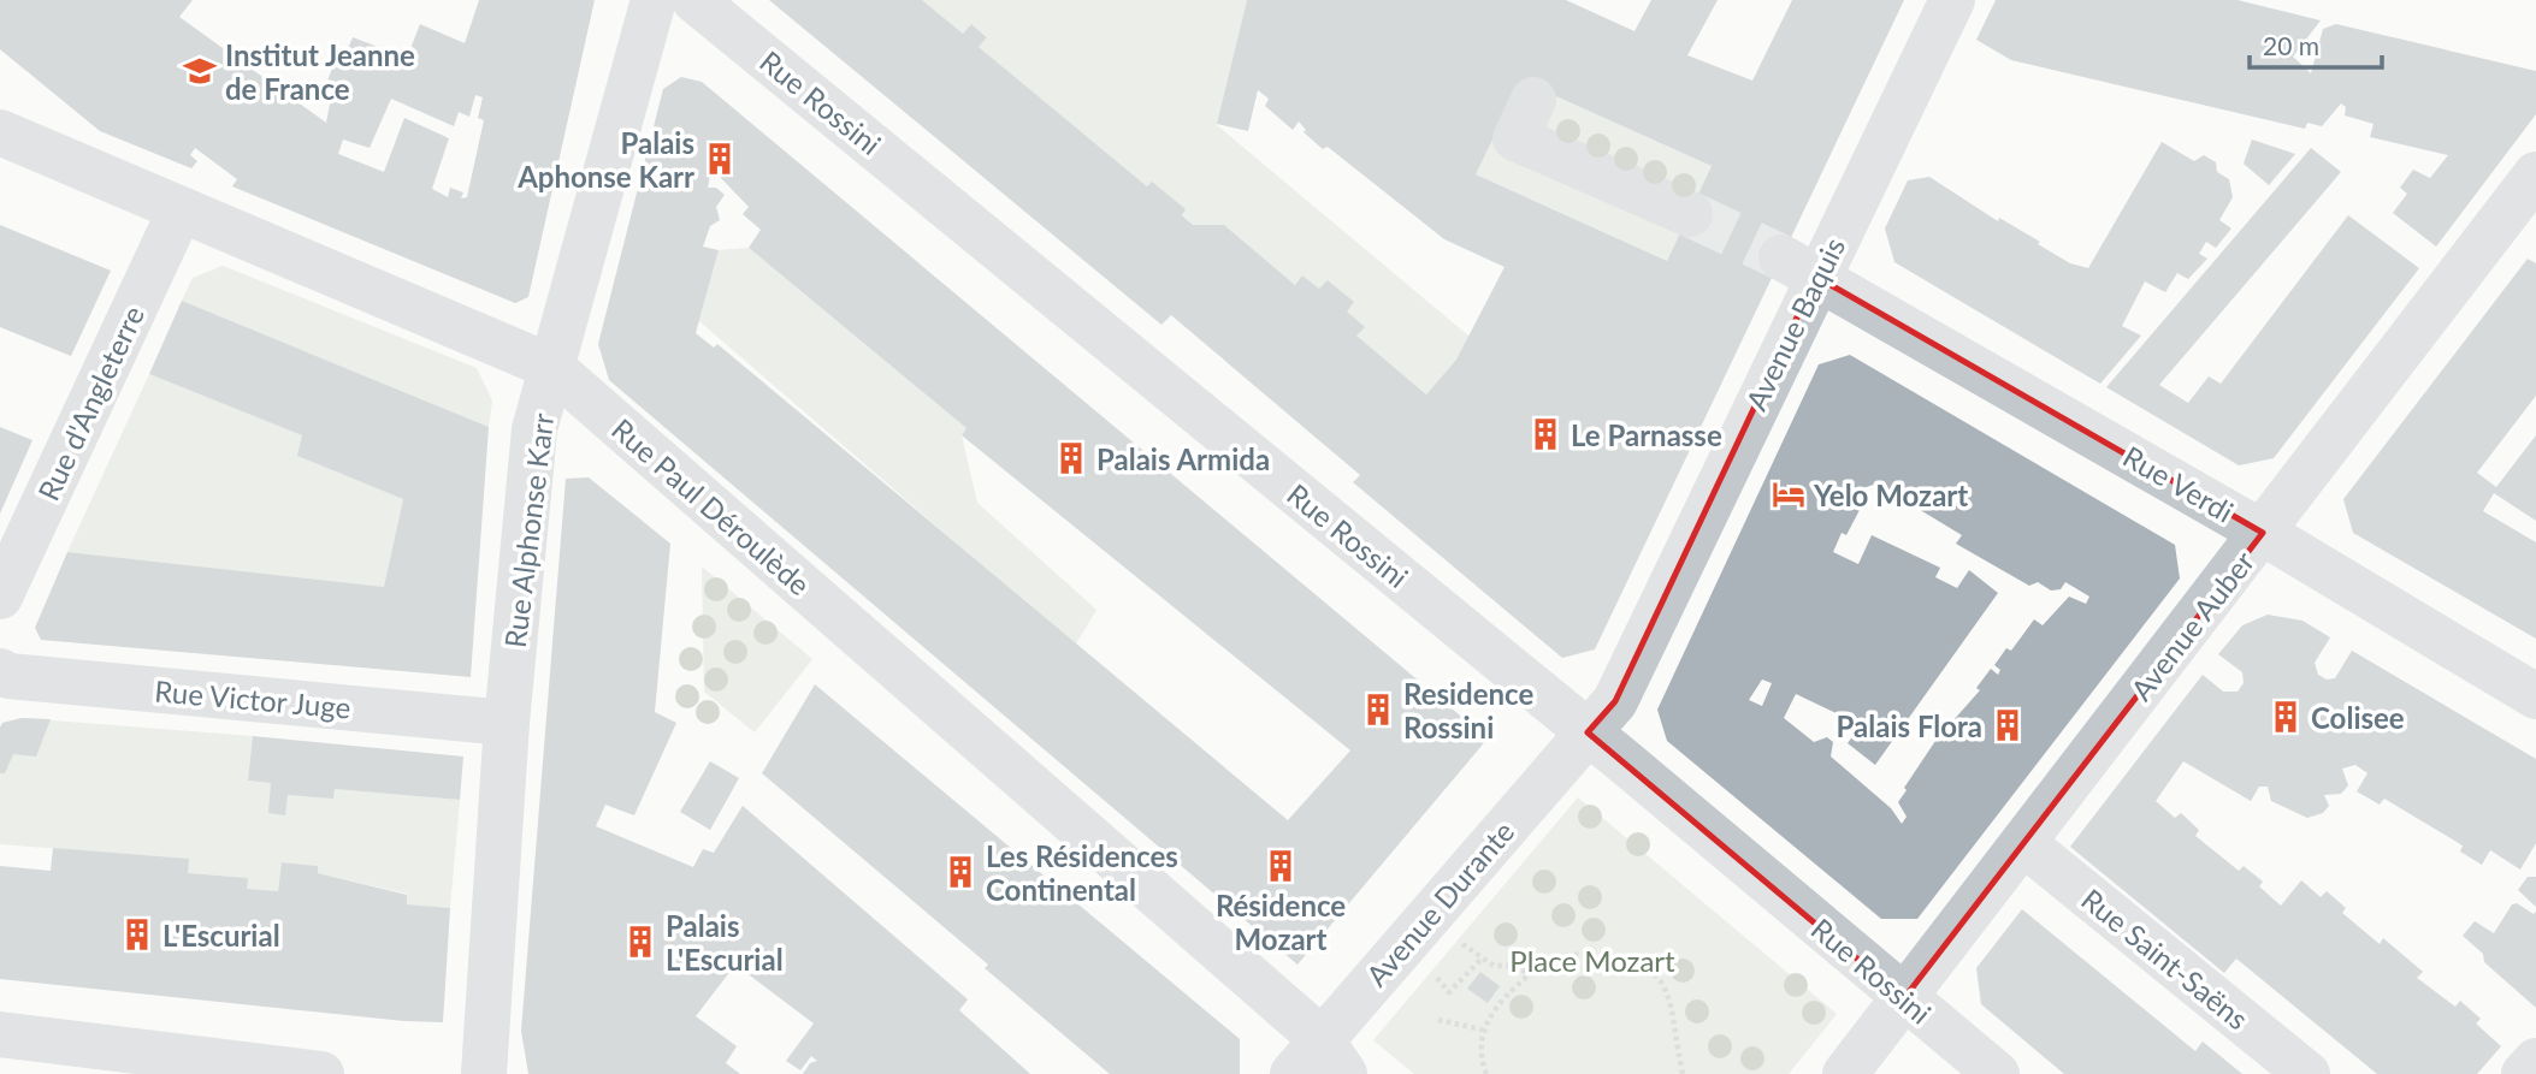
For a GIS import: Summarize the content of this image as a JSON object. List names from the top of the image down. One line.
{"streets":{"street":["Rue Rossini","Avenue Baquis","Rue d'Angleterre","Rue Verdi","Rue Paul Déroulède","Rue Alphonse Karr","Avenue Auber","Rue Victor Juge","Avenue Durante","Rue Saint-Saëns"]},"crossings":[["Rue Rossini","Avenue Baquis"],["Rue Rossini","Avenue Auber"],["Rue Rossini","Avenue Durante"],["Avenue Baquis","Rue Verdi"],["Avenue Baquis","Avenue Durante"],["Rue d'Angleterre","Rue Paul Déroulède"],["Rue Verdi","Avenue Auber"],["Rue Paul Déroulède","Rue Alphonse Karr"],["Rue Paul Déroulède","Avenue Durante"],["Rue Alphonse Karr","Rue Victor Juge"],["Avenue Auber","Rue Saint-Saëns"]],"parks":["Place Mozart"],"places":{"school or university":["Institut Jeanne de France"],"building":["Palais Aphonse Karr","Le Parnasse","Palais Armida","Residence Rossini","Colisee","Palais Flora","Résidence Mozart","Les Résidences Continental","L'Escurial","Palais L'Escurial"],"hotel":["Yelo Mozart"]},"scale_bar":"20 m"}
